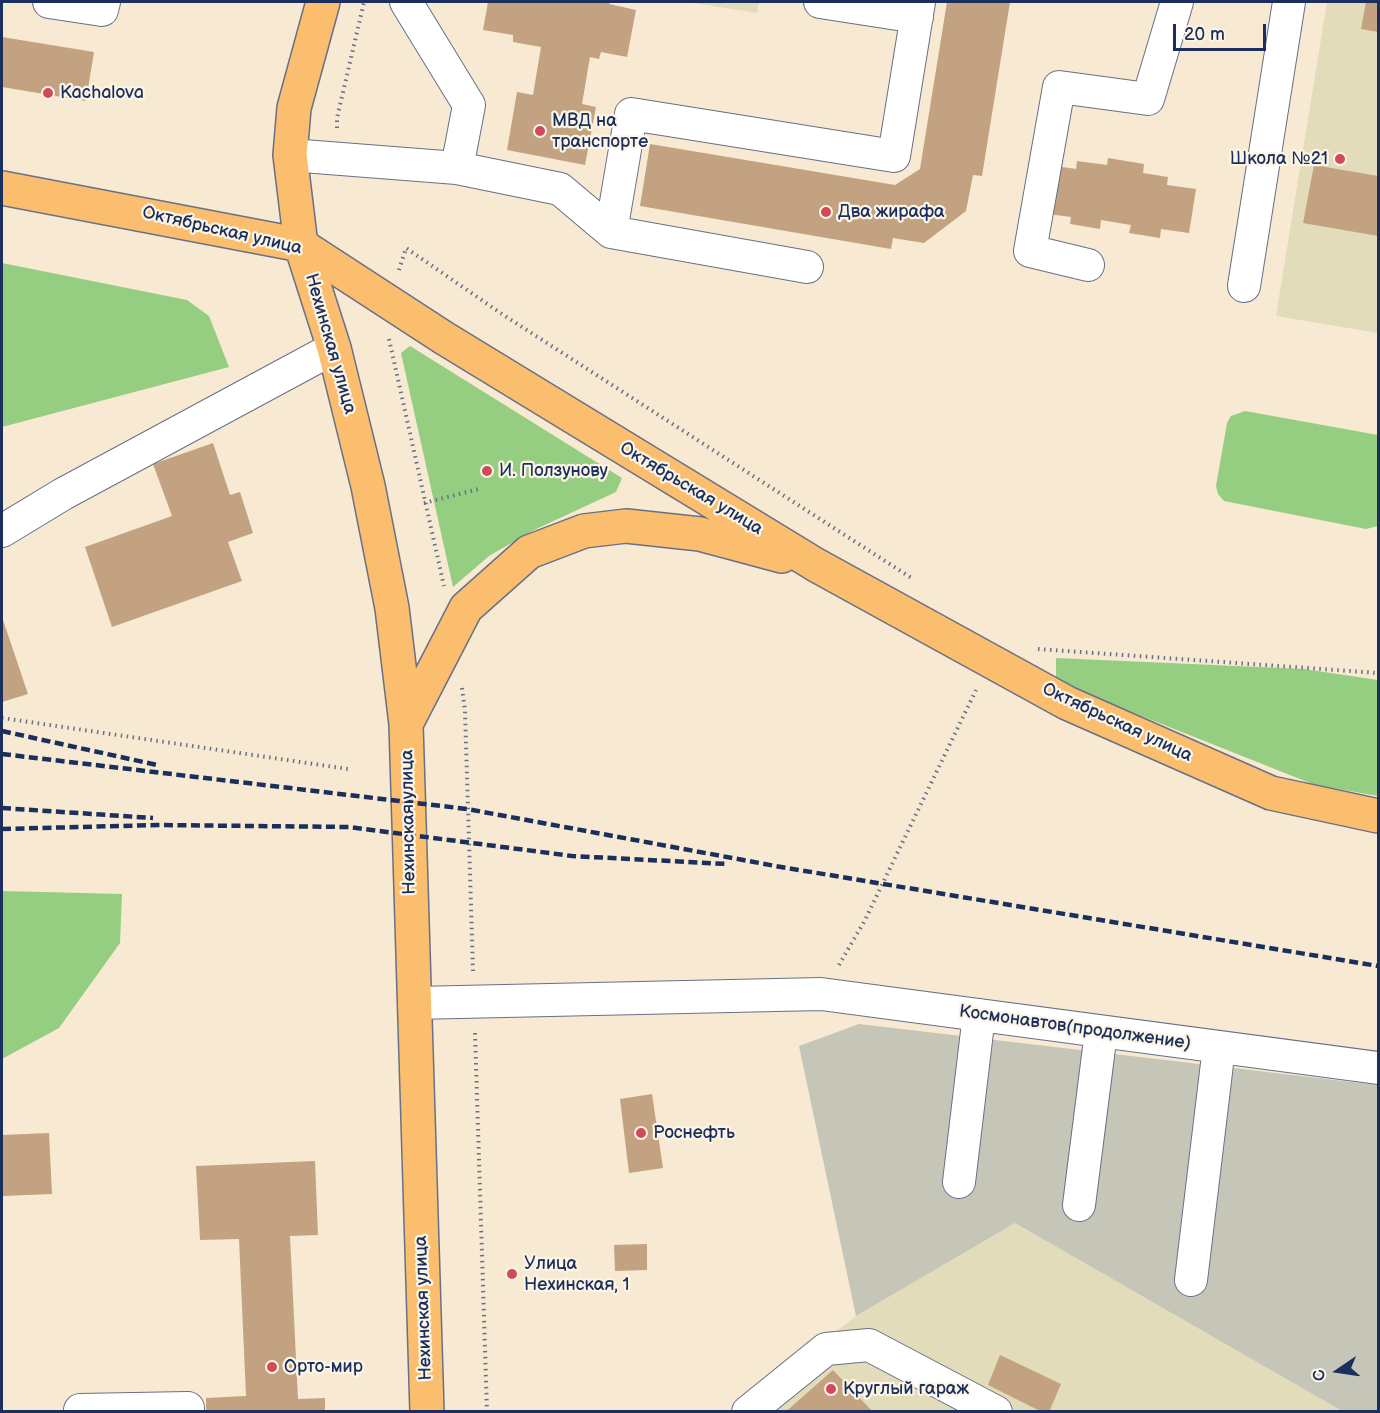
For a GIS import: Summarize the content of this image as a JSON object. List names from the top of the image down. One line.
{"streets":{"main road":["Октябрьская улица","Нехинская улица"],"lane":["Космонавтов(продолжение)"]},"crossings":[["Октябрьская улица","Нехинская улица"],["Нехинская улица","Космонавтов(продолжение)"]],"places":["Kachalova","МВД на транспорте","Школа №21","Два жирафа","И. Ползунову","Роснефть","Улица Нехинская, 1","Орто-мир","Круглый гараж"],"scale_bar":"20 m","north":"left"}
